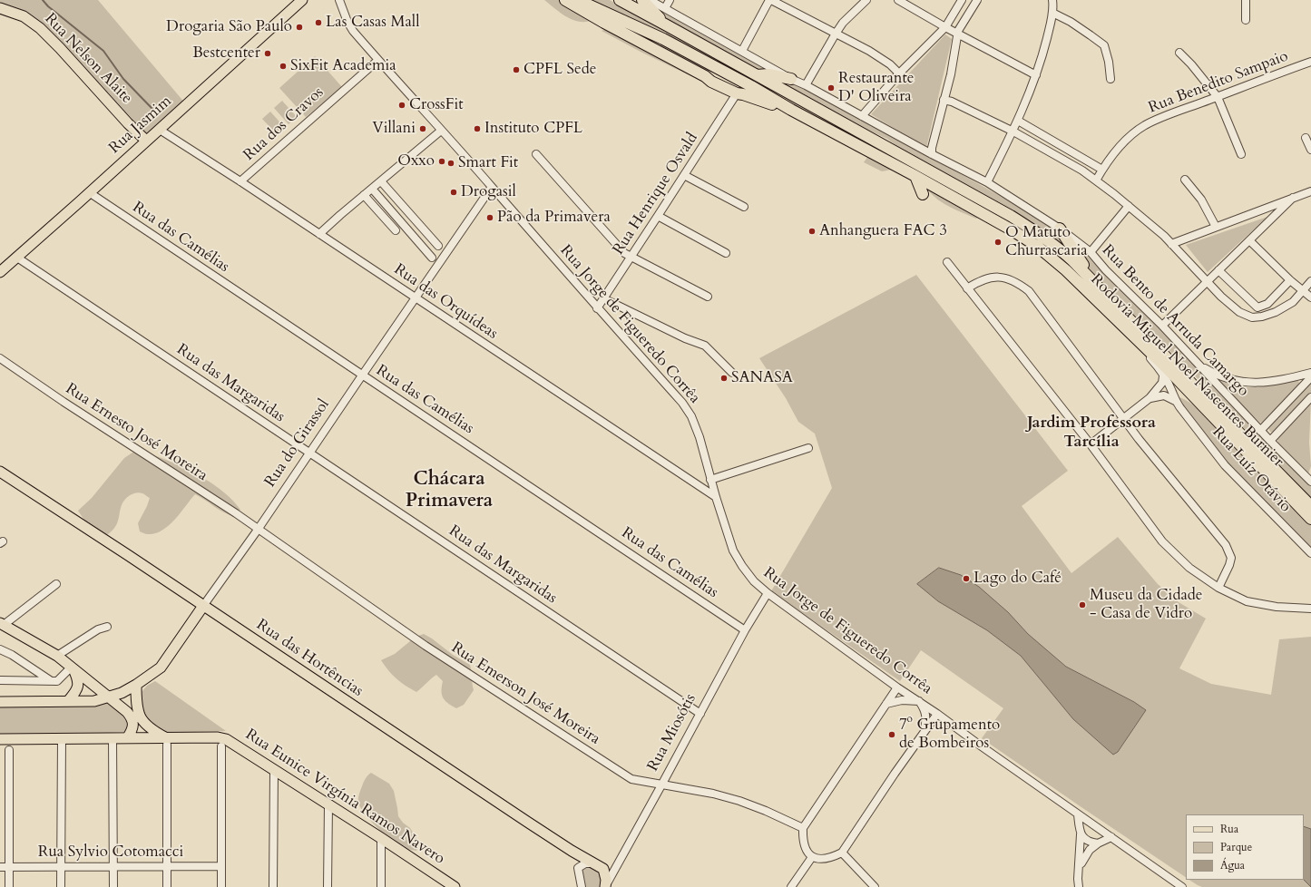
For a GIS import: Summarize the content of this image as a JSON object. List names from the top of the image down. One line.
{"streets":{"highway":["Rodovia Miguel Noel Nascentes Burnier"],"main road":["Rua Nelson Alaite","Rua Jasmim","Rua do Girassol","Rua das Hortências","Rua Eunice Virgínia Ramos Navero"],"street":["Rua Benedito Sampaio","Rua dos Cravos","Rua Henrique Osvald","Rua das Camélias","Rua das Orquídeas","Rua Bento de Arruda Camargo","Rua Jorge de Figueredo Corrêa","Rua das Margaridas","Rua Ernesto José Moreira","Rua Luíz Otávio","Rua Emerson José Moreira","Rua Miosótis","Rua Sylvio Cotomacci"]},"crossings":[["Rua Nelson Alaite","Rua Jasmim"],["Rua dos Cravos","Rua das Orquídeas"],["Rua dos Cravos","Rua Jorge de Figueredo Corrêa"],["Rua Jasmim","Rua das Camélias"],["Rua Jasmim","Rua das Orquídeas"],["Rua Jasmim","Rua das Margaridas"],["Rua Henrique Osvald","Rua Jorge de Figueredo Corrêa"],["Rua das Camélias","Rua do Girassol"],["Rua das Camélias","Rua Miosótis"],["Rua das Orquídeas","Rua Jorge de Figueredo Corrêa"],["Rua das Orquídeas","Rua do Girassol"],["Rua Jorge de Figueredo Corrêa","Rua do Girassol"],["Rua Jorge de Figueredo Corrêa","Rua Miosótis"],["Rodovia Miguel Noel Nascentes Burnier","Rua Luíz Otávio"],["Rua das Margaridas","Rua do Girassol"],["Rua das Margaridas","Rua Miosótis"],["Rua Ernesto José Moreira","Rua do Girassol"],["Rua Ernesto José Moreira","Rua Emerson José Moreira"],["Rua do Girassol","Rua das Hortências"],["Rua do Girassol","Rua Emerson José Moreira"],["Rua Emerson José Moreira","Rua Miosótis"]],"districts":["Jardim Professora Tarcília","Chácara Primavera"],"places":["Las Casas Mall","Drogaria São Paulo","Bestcenter","SixFit Academia","CPFL Sede","Restaurante D' Oliveira","CrossFit","Villani","Instituto CPFL","Oxxo","Smart Fit","Drogasil","Pão da Primavera","Anhanguera FAC 3","O Matuto Churrascaria","SANASA","Lago do Café","Museu da Cidade - Casa de Vidro","7º Grupamento de Bombeiros"],"legend":["Rua","Parque","Água"]}
